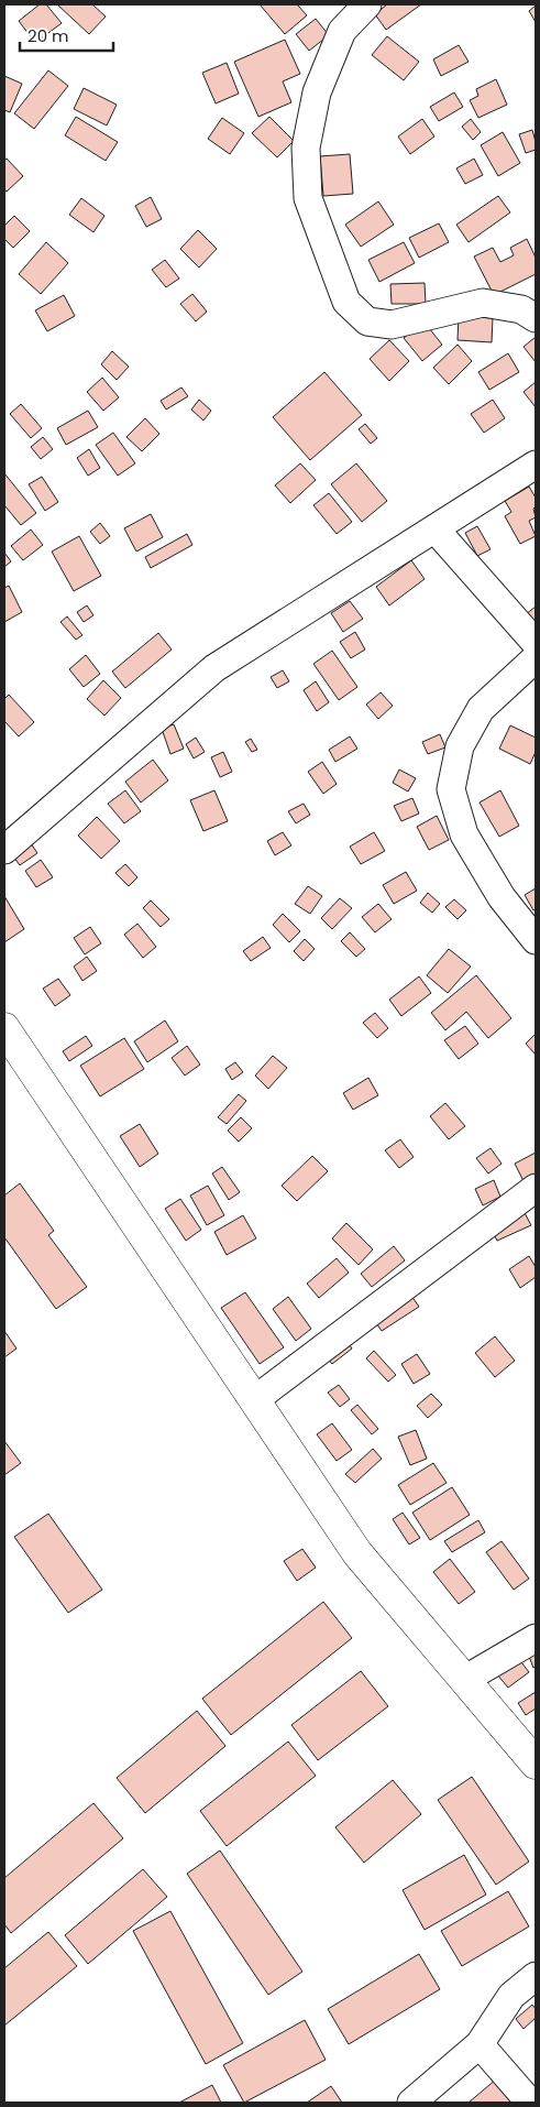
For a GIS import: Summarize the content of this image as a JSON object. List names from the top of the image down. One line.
{"scale_bar":"20 m"}
